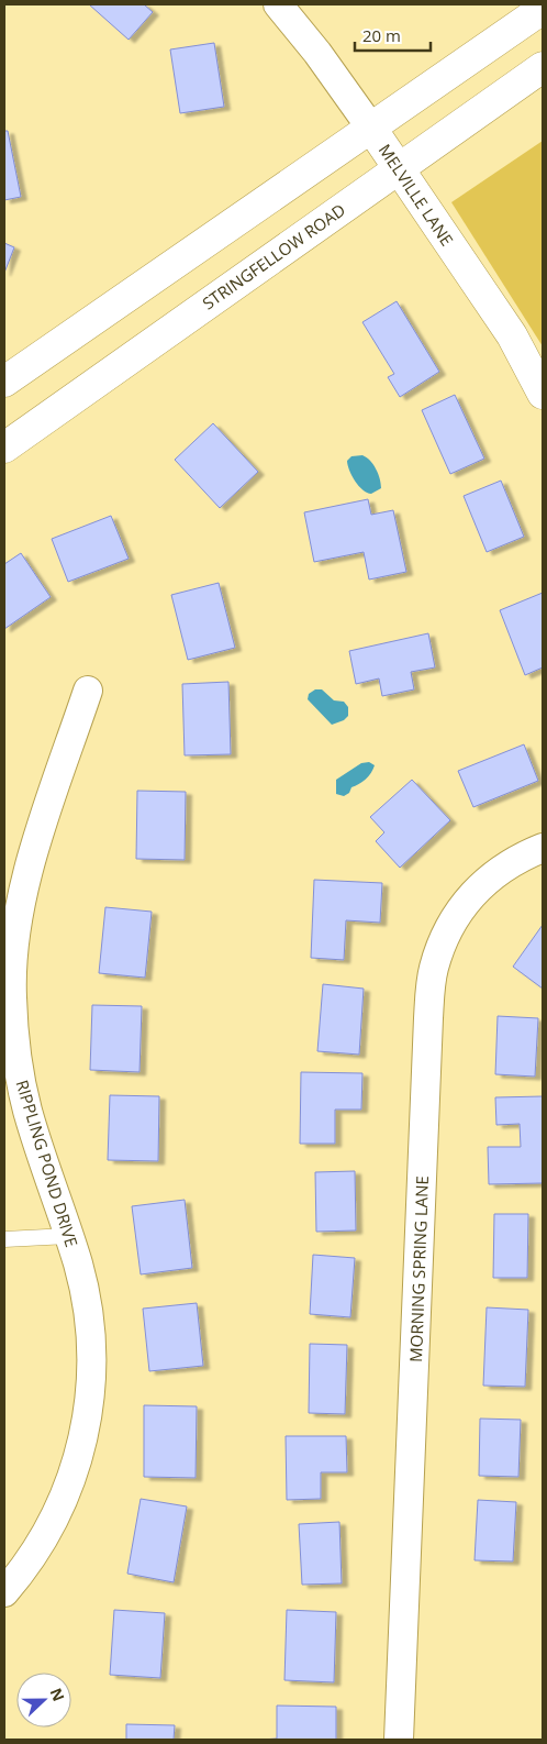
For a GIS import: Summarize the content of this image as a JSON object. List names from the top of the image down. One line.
{"streets":{"main road":["MELVILLE LANE","STRINGFELLOW ROAD"],"street":["RIPPLING POND DRIVE","MORNING SPRING LANE"]},"crossings":[["MELVILLE LANE","STRINGFELLOW ROAD"]],"scale_bar":"20 m","north":"right"}
